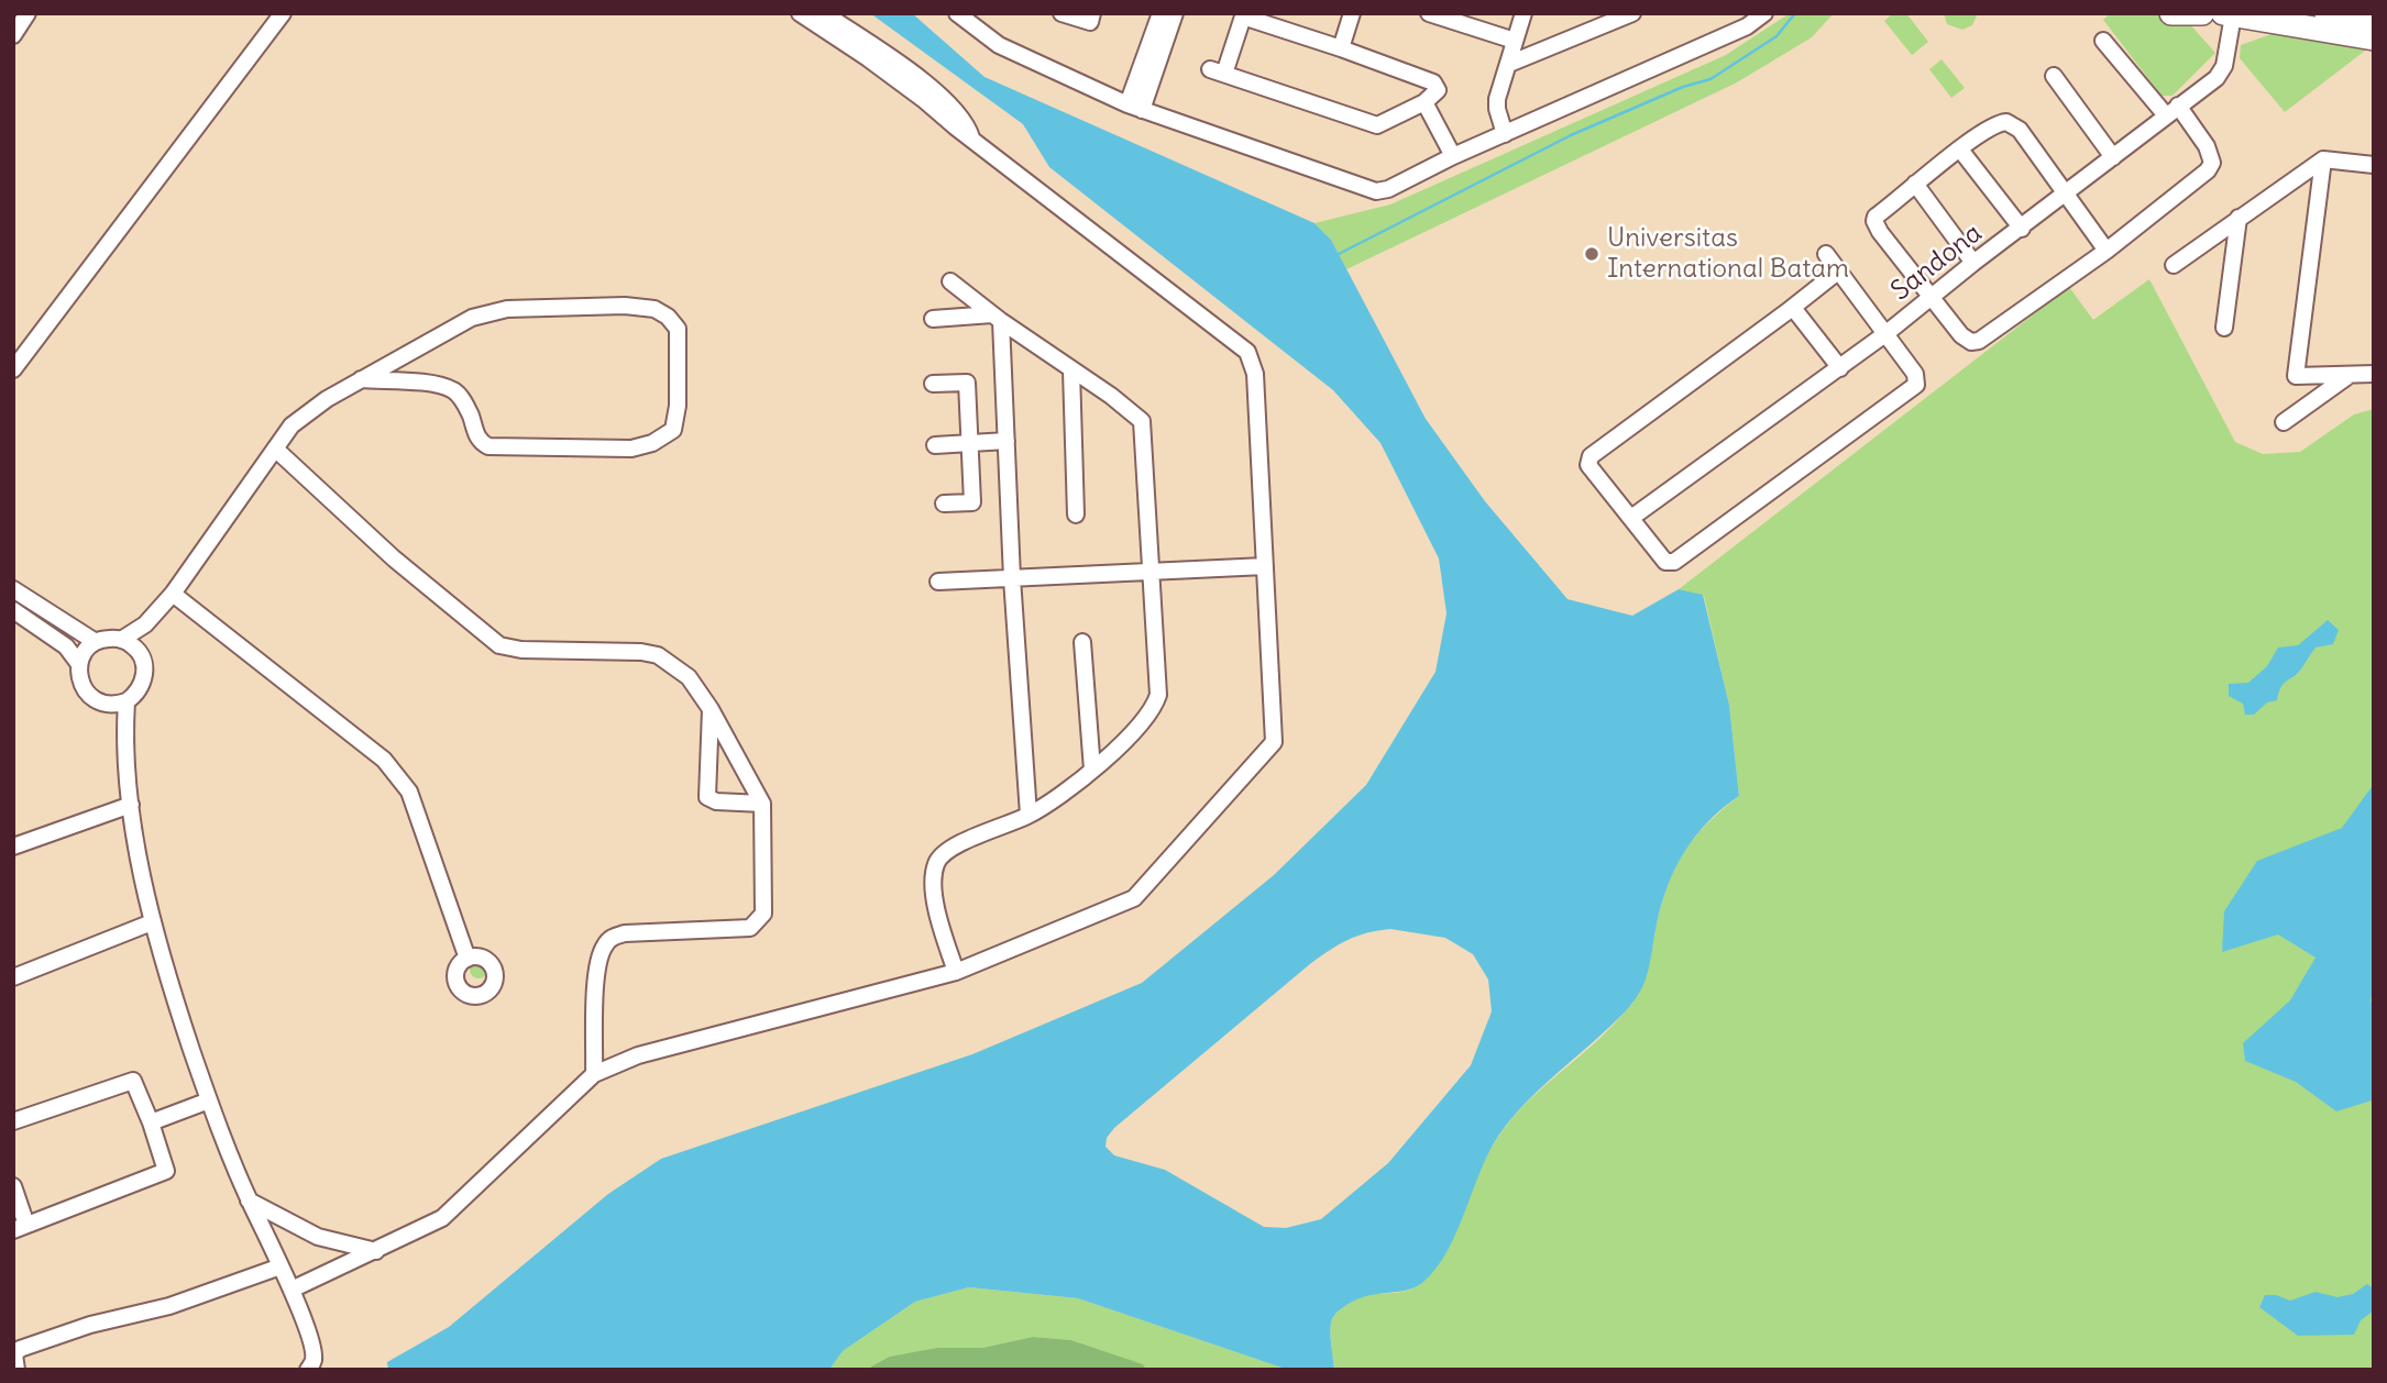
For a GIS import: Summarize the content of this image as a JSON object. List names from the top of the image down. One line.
{"streets":{"street":["Sandona"]},"places":["Universitas International Batam"]}
